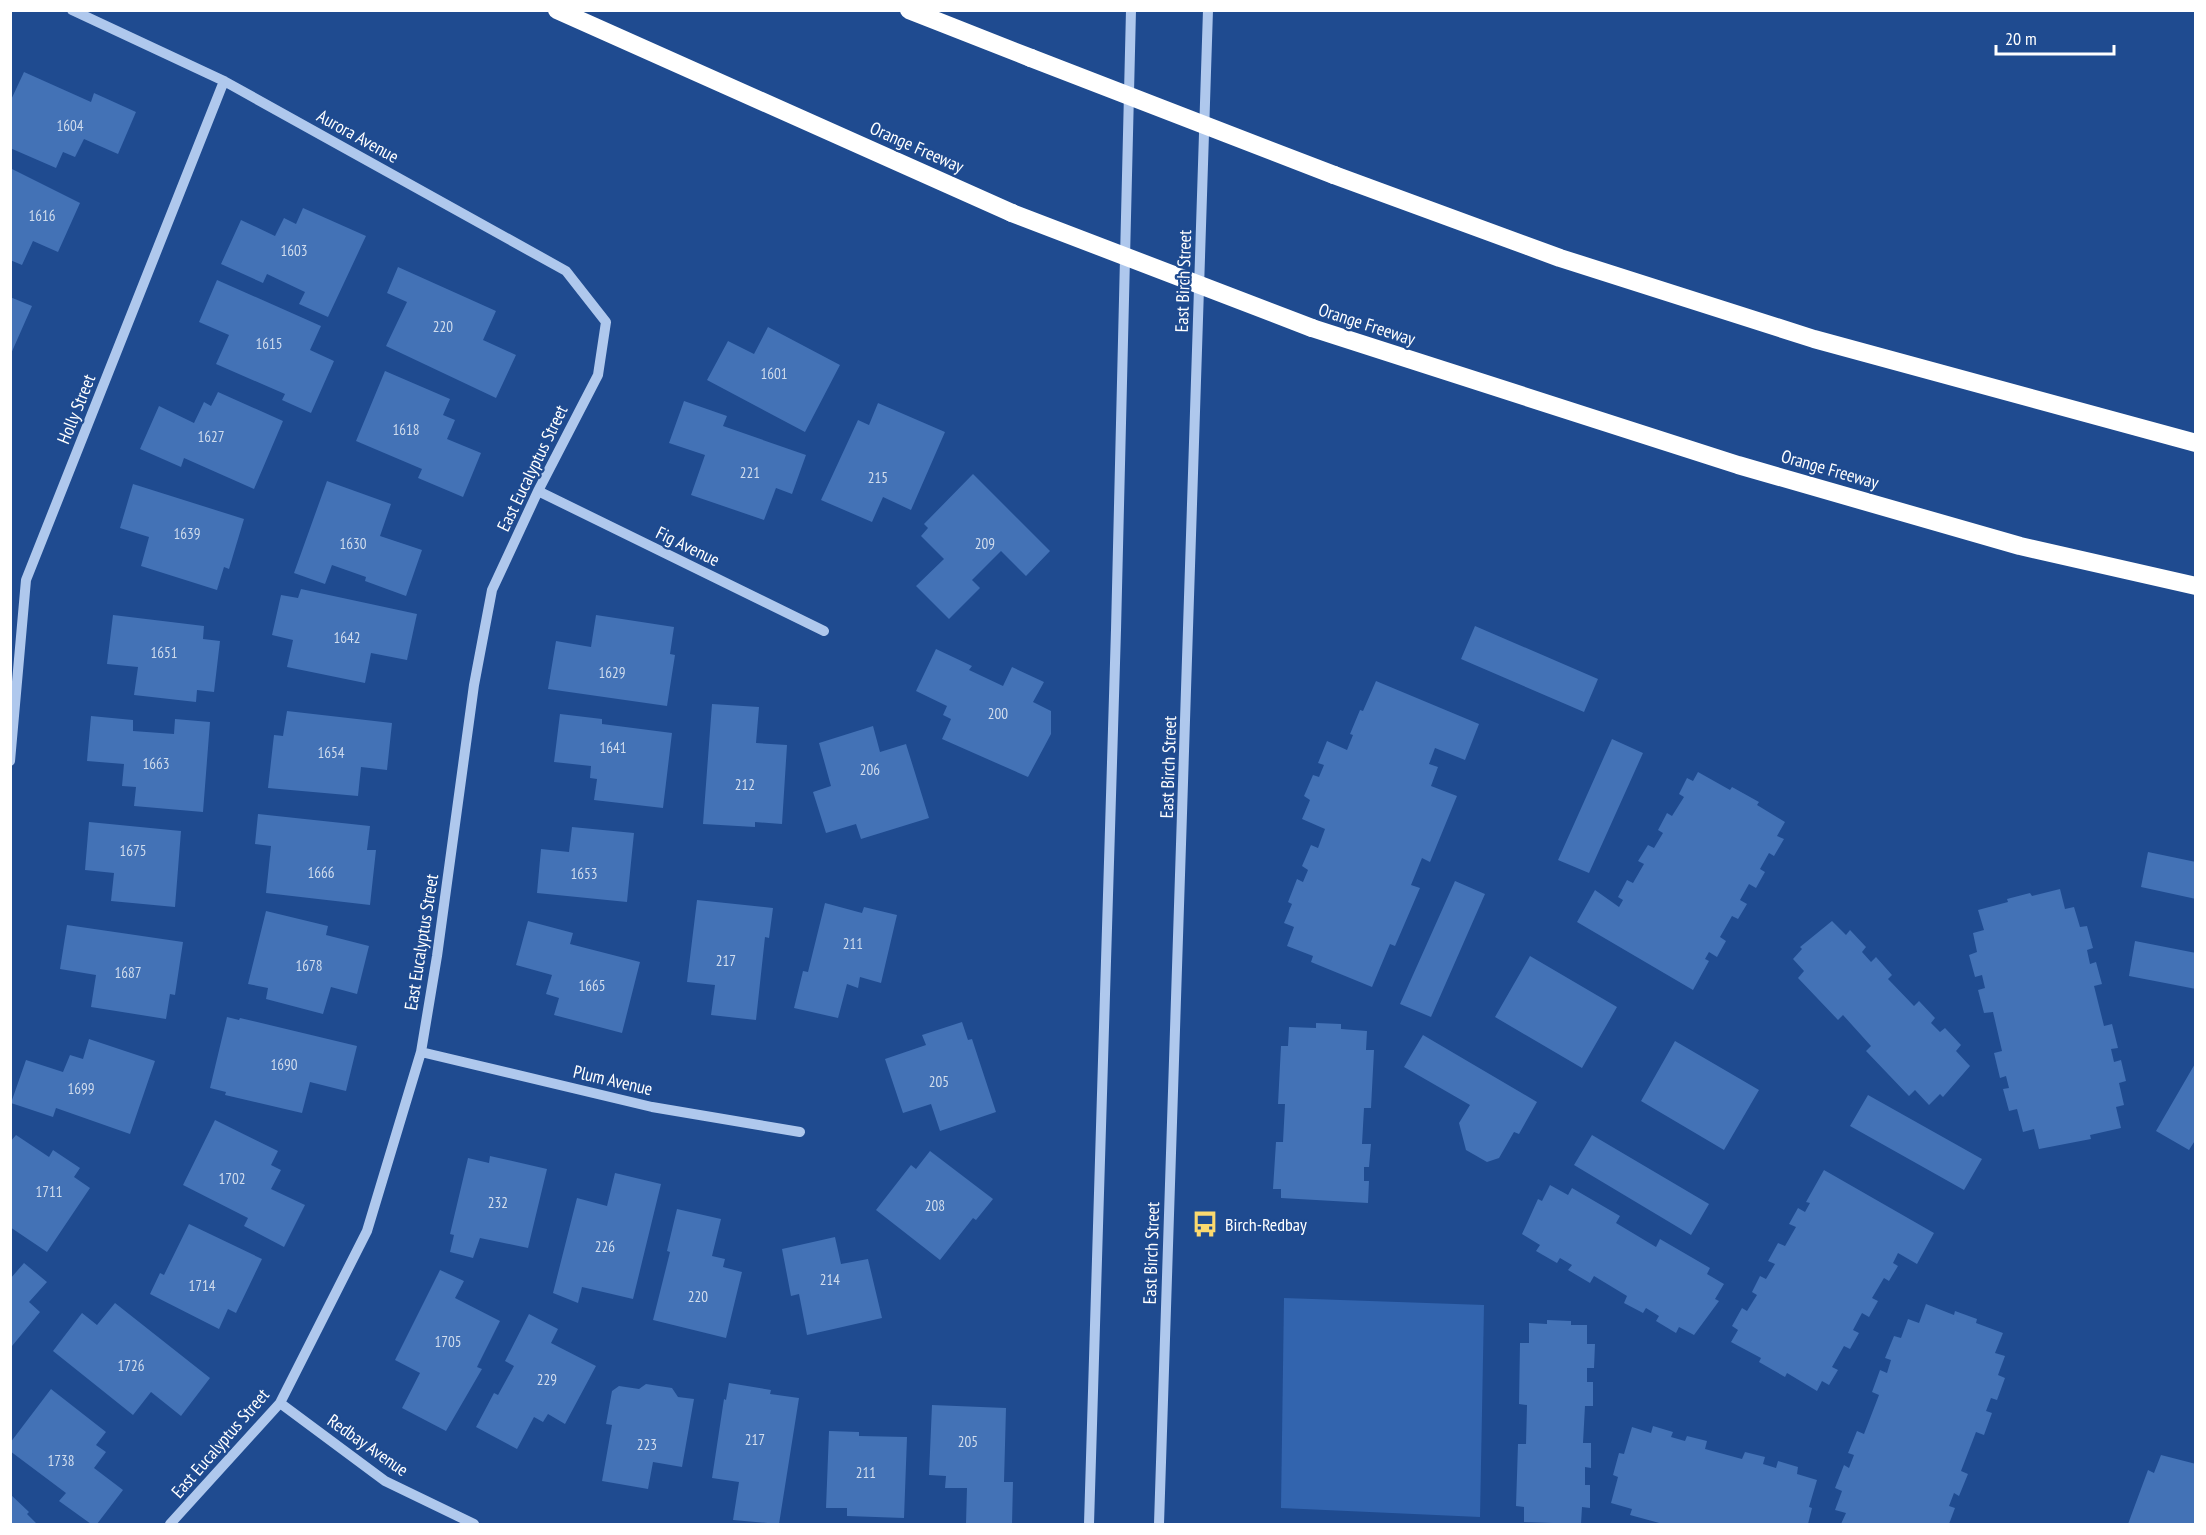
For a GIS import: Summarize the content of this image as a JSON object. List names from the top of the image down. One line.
{"streets":{"highway":["Orange Freeway"],"street":["Aurora Avenue","East Birch Street","Holly Street","East Eucalyptus Street","Fig Avenue","Plum Avenue","Redbay Avenue"]},"crossings":[["Aurora Avenue","Holly Street"],["Aurora Avenue","East Eucalyptus Street"],["East Eucalyptus Street","Fig Avenue"],["East Eucalyptus Street","Plum Avenue"],["East Eucalyptus Street","Redbay Avenue"]],"places":{"bus stop":["Birch-Redbay"]},"house_numbers":["1604","1616","1603","220","1615","1601","1618","1627","221","215","1639","1630","209","1642","1651","1629","200","1641","1654","1663","206","212","1675","1666","1653","211","217","1678","1687","1665","1690","205","1699","1702","1711","232","208","226","214","1714","220","1705","1726","229","217","205","223","1738","211"],"scale_bar":"20 m"}
